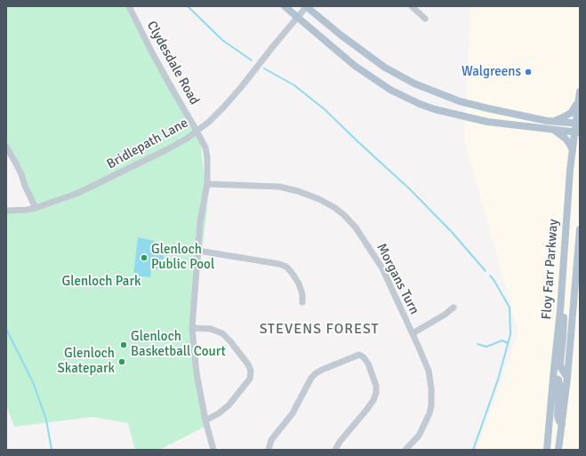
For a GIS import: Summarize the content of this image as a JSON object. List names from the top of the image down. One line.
{"streets":{"main road":["Floy Farr Parkway"],"street":["Clydesdale Road","Bridlepath Lane","Morgans Turn"]},"crossings":[["Clydesdale Road","Bridlepath Lane"],["Clydesdale Road","Morgans Turn"]],"districts":["STEVENS FOREST"],"parks":["Glenloch Park"],"places":["Walgreens","Glenloch Public Pool","Glenloch Basketball Court","Glenloch Skatepark"]}
